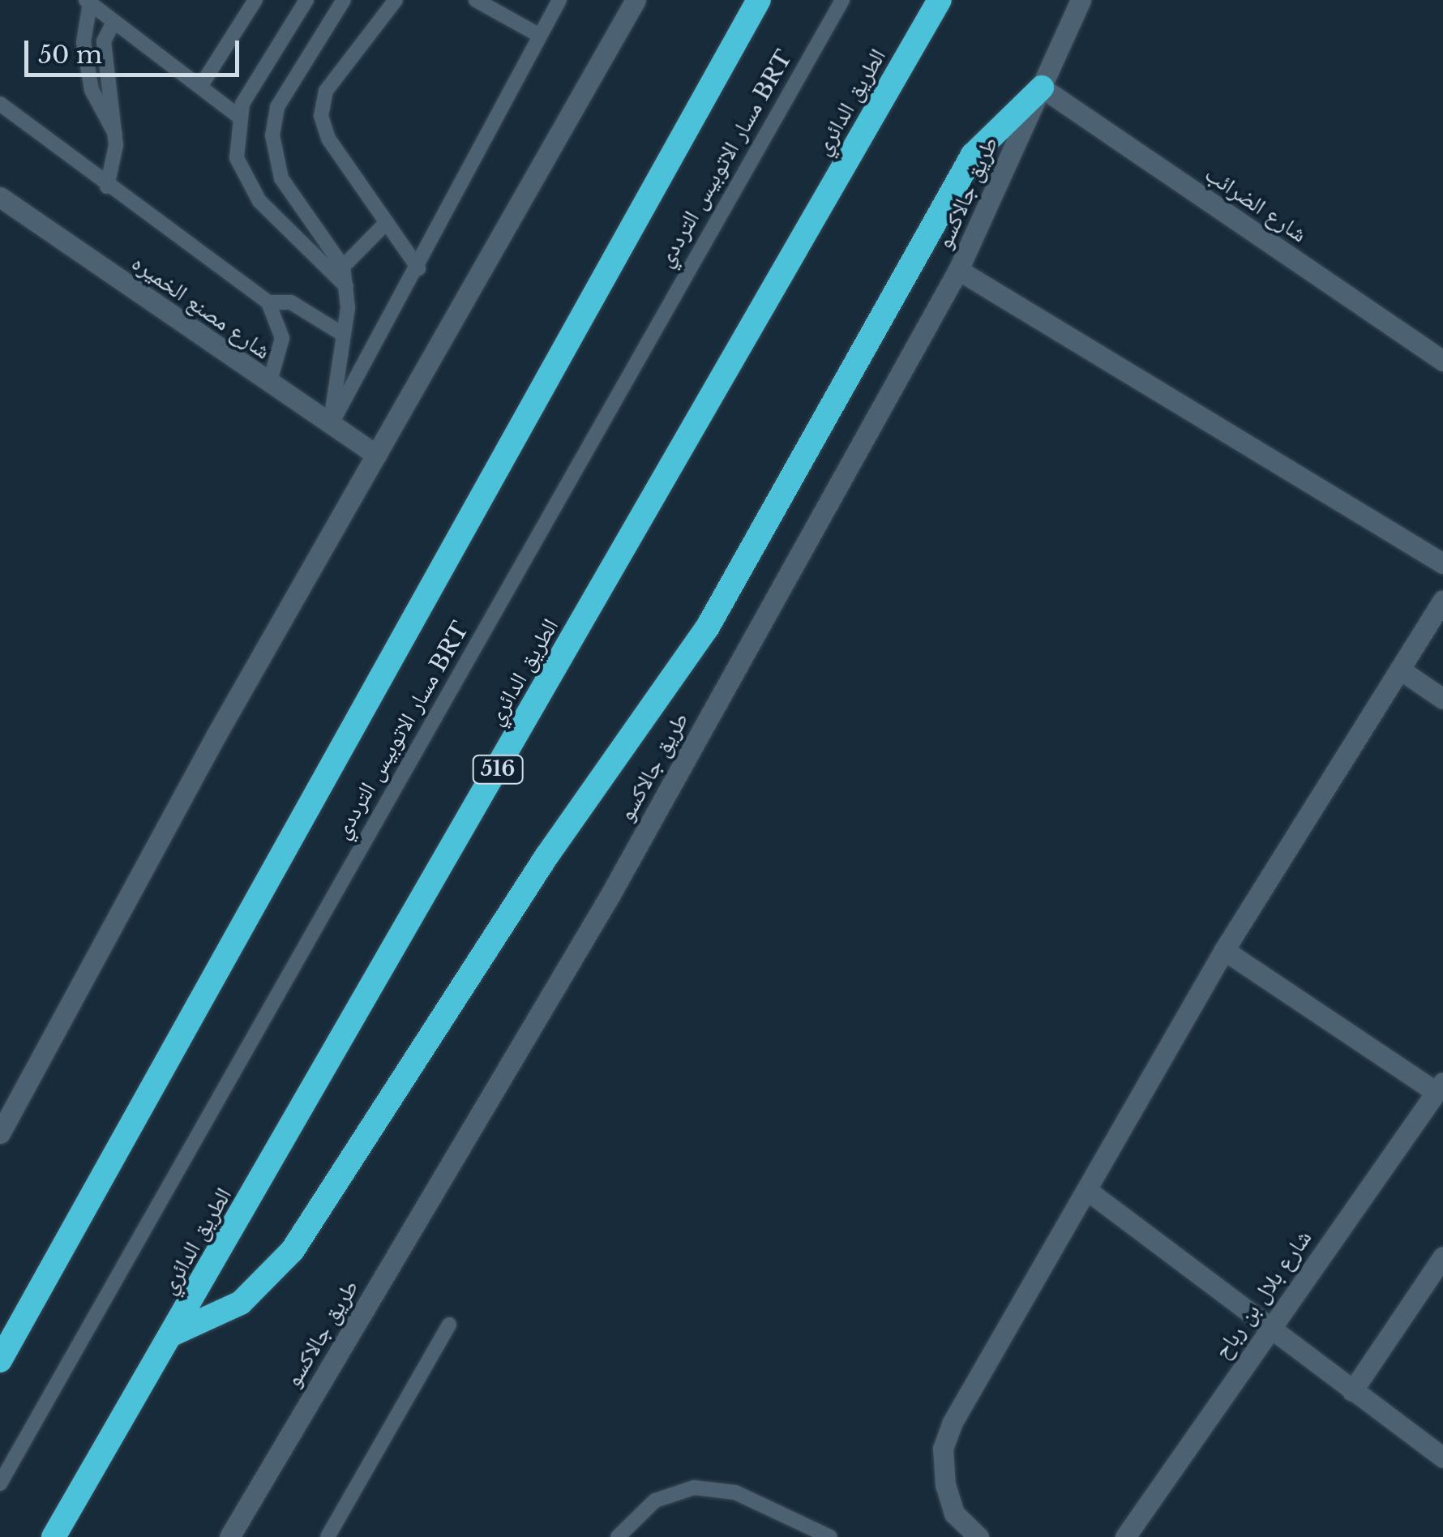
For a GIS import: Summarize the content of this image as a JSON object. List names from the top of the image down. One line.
{"streets":{"highway":["الطريق الدائري","516"],"street":["طريق جالاكسو","شارع الضرائب","شارع مصنع الخميره","شارع بلال بن رباح"],"lane":["مسار الاتوبيس الترددي BRT"]},"crossings":[["طريق جالاكسو","شارع الضرائب"]],"scale_bar":"50 m"}
